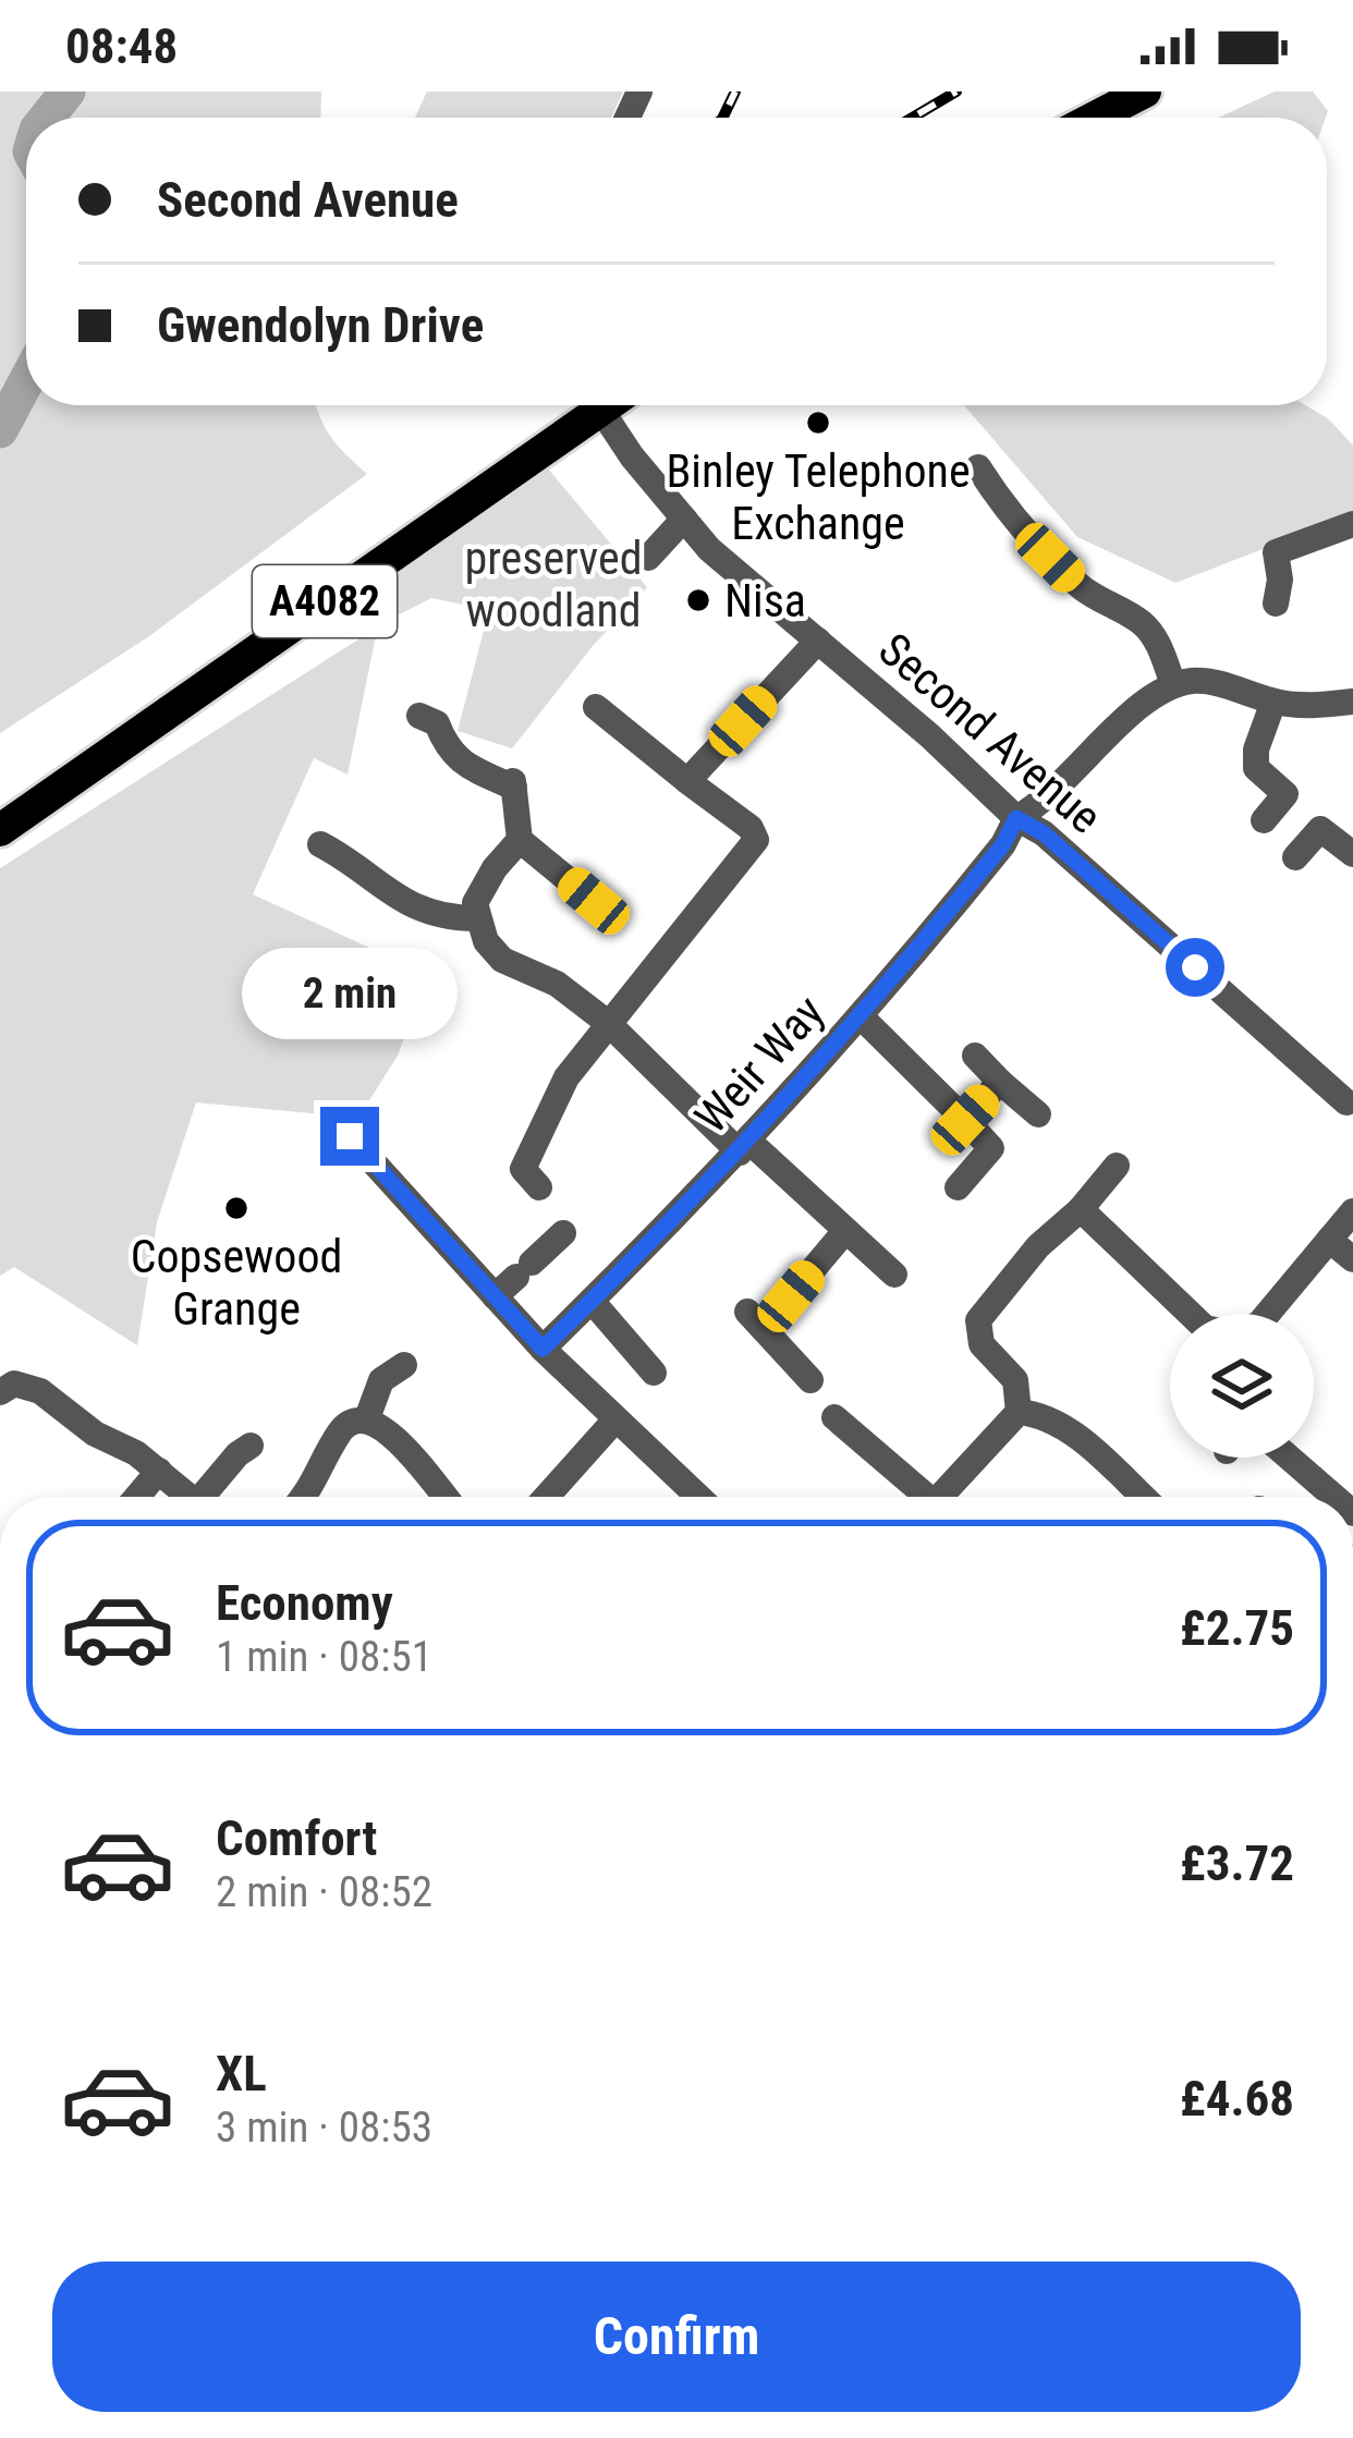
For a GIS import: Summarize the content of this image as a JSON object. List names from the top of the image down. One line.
{"streets":{"main road":["A4082"],"street":["Second Avenue","Weir Way"]},"crossings":[["Second Avenue","Weir Way"]],"parks":["preserved woodland"],"places":["Binley Telephone Exchange","Nisa","Copsewood Grange"],"page":{"status":"08:48","banner":["Second Avenue","Gwendolyn Drive"],"bubble":"2 min","list":[{"name":"Economy","note":"1 min · 08:51","value":"£2.75"},{"name":"Comfort","note":"2 min · 08:52","value":"£3.72"},{"name":"XL","note":"3 min · 08:53","value":"£4.68"}],"buttons":"Confirm"}}
